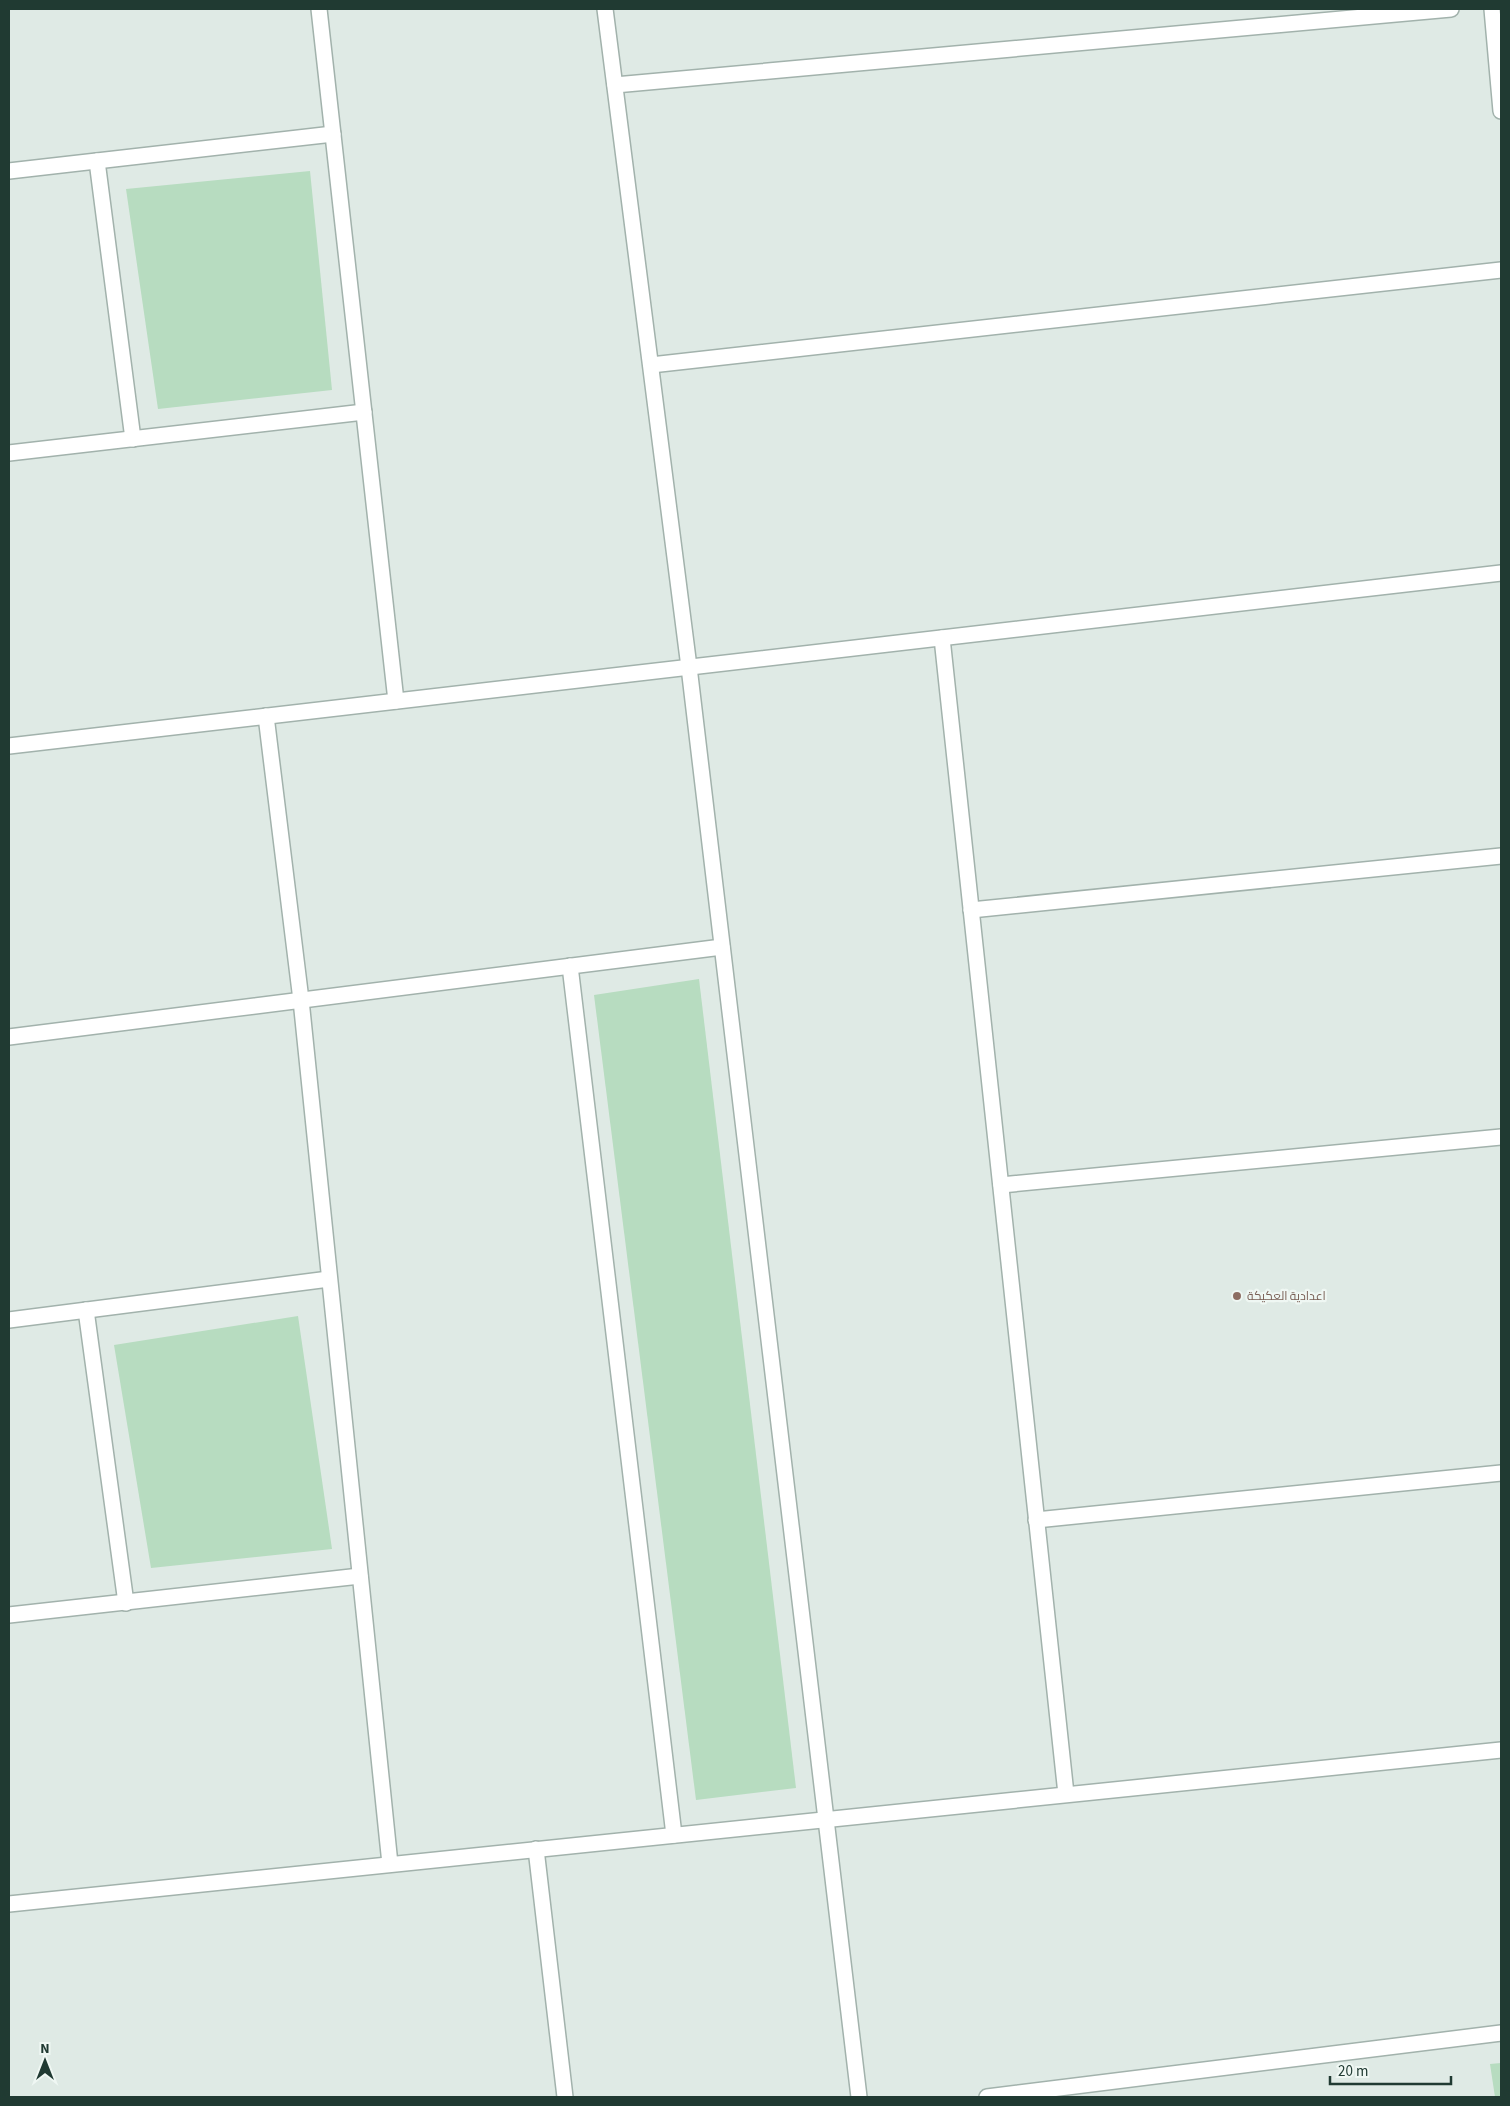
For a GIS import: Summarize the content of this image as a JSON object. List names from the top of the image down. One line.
{"places":["اعدادية العكيكة"],"scale_bar":"20 m","north":"top"}
